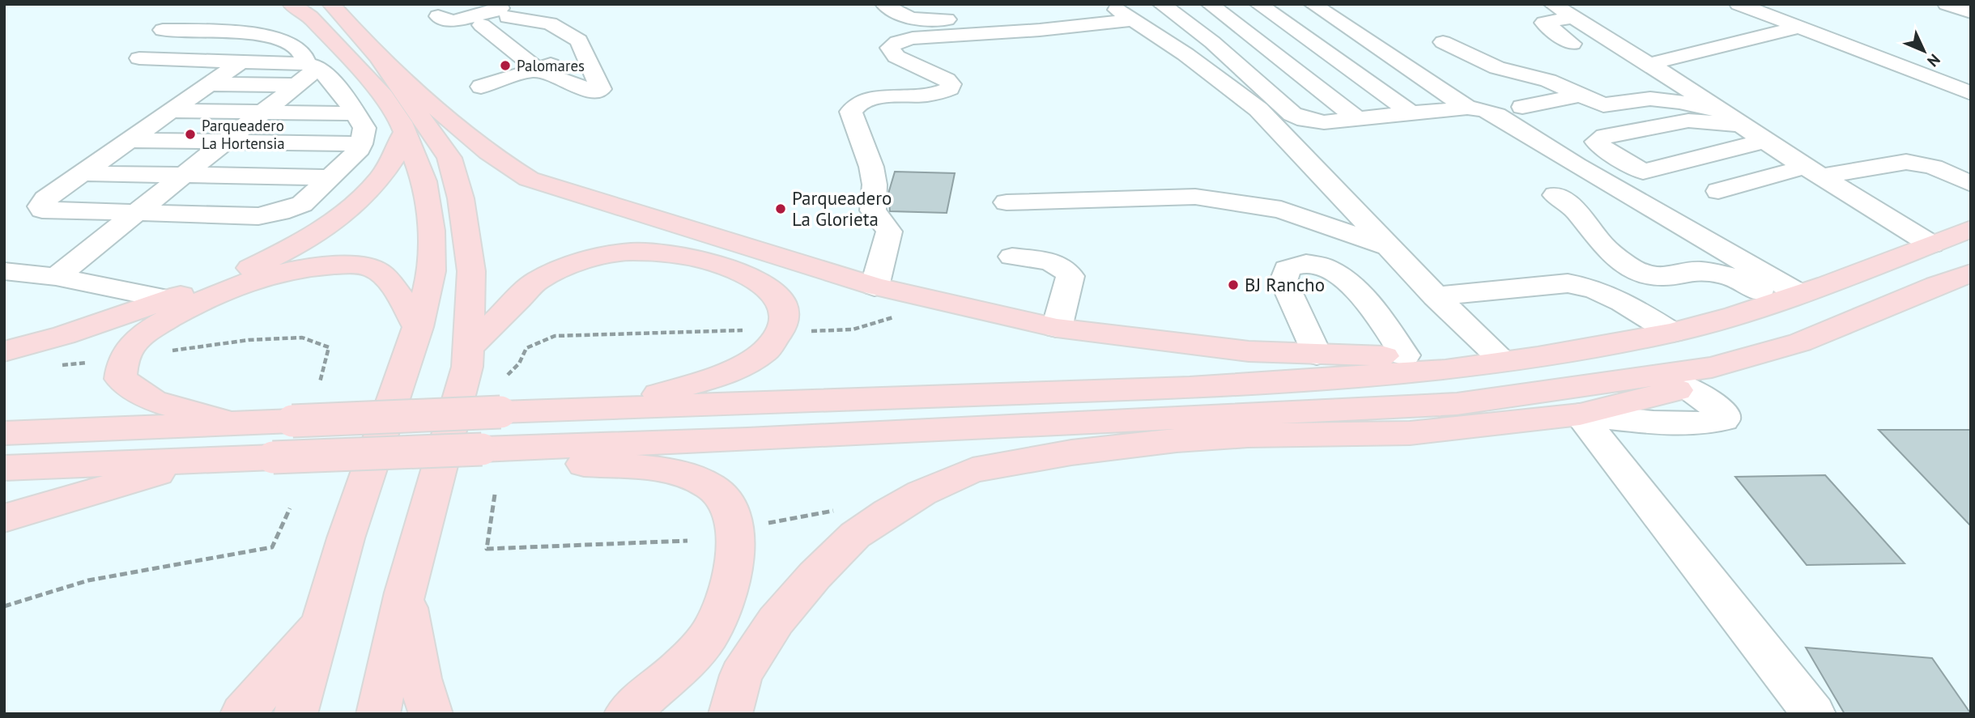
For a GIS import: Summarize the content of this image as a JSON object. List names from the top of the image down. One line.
{"places":["Palomares","Parqueadero La Hortensia","Parqueadero La Glorieta","BJ Rancho"],"north":"bottom right"}
